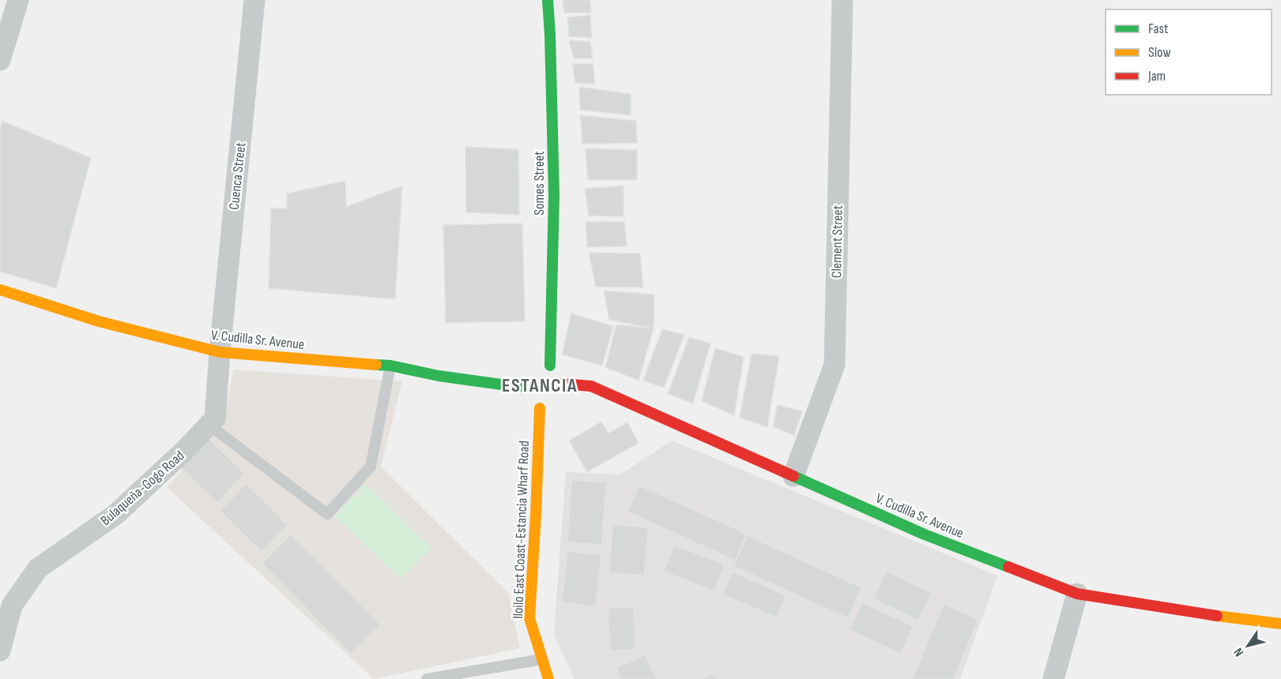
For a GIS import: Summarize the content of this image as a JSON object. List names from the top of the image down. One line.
{"streets":{"street":["Cuenca Street","Somes Street","Clement Street","V. Cudilla Sr. Avenue","Bulaqueña-Gogo Road","Iloilo East Coast-Estancia Wharf Road"]},"crossings":[["Cuenca Street","V. Cudilla Sr. Avenue"],["Cuenca Street","Bulaqueña-Gogo Road"],["Somes Street","V. Cudilla Sr. Avenue"],["Clement Street","V. Cudilla Sr. Avenue"],["V. Cudilla Sr. Avenue","Bulaqueña-Gogo Road"],["V. Cudilla Sr. Avenue","Iloilo East Coast-Estancia Wharf Road"]],"districts":["ESTANCIA"],"legend":["Fast","Slow","Jam"],"north":"bottom left"}
